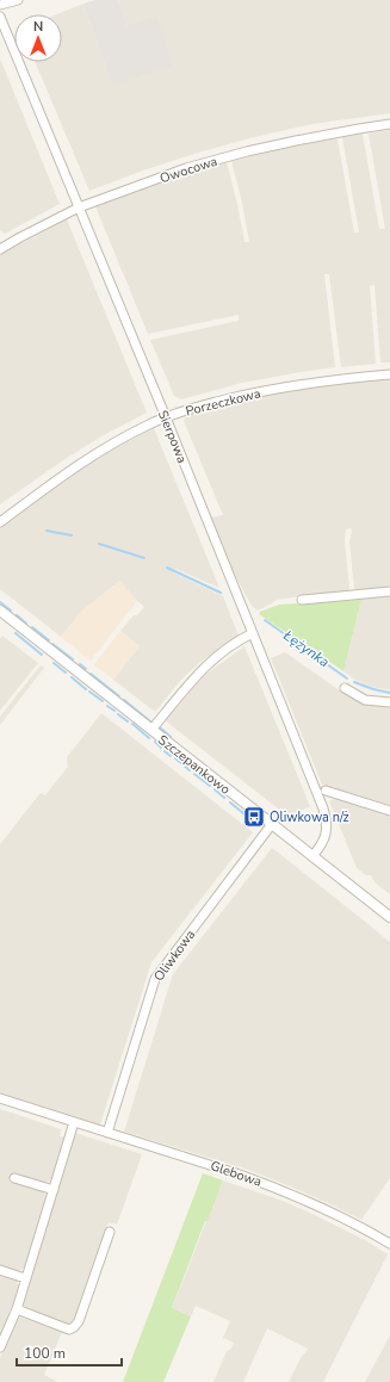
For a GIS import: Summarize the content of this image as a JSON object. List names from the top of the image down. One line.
{"streets":{"street":["Owocowa","Porzeczkowa","Sierpowa","Szczepankowo","Oliwkowa","Glebowa"]},"crossings":[["Owocowa","Sierpowa"],["Porzeczkowa","Sierpowa"],["Sierpowa","Szczepankowo"],["Szczepankowo","Oliwkowa"],["Oliwkowa","Glebowa"]],"water":["Łężynka"],"places":{"bus stop":["Oliwkowa n/ż"]},"scale_bar":"100 m","north":"top"}
